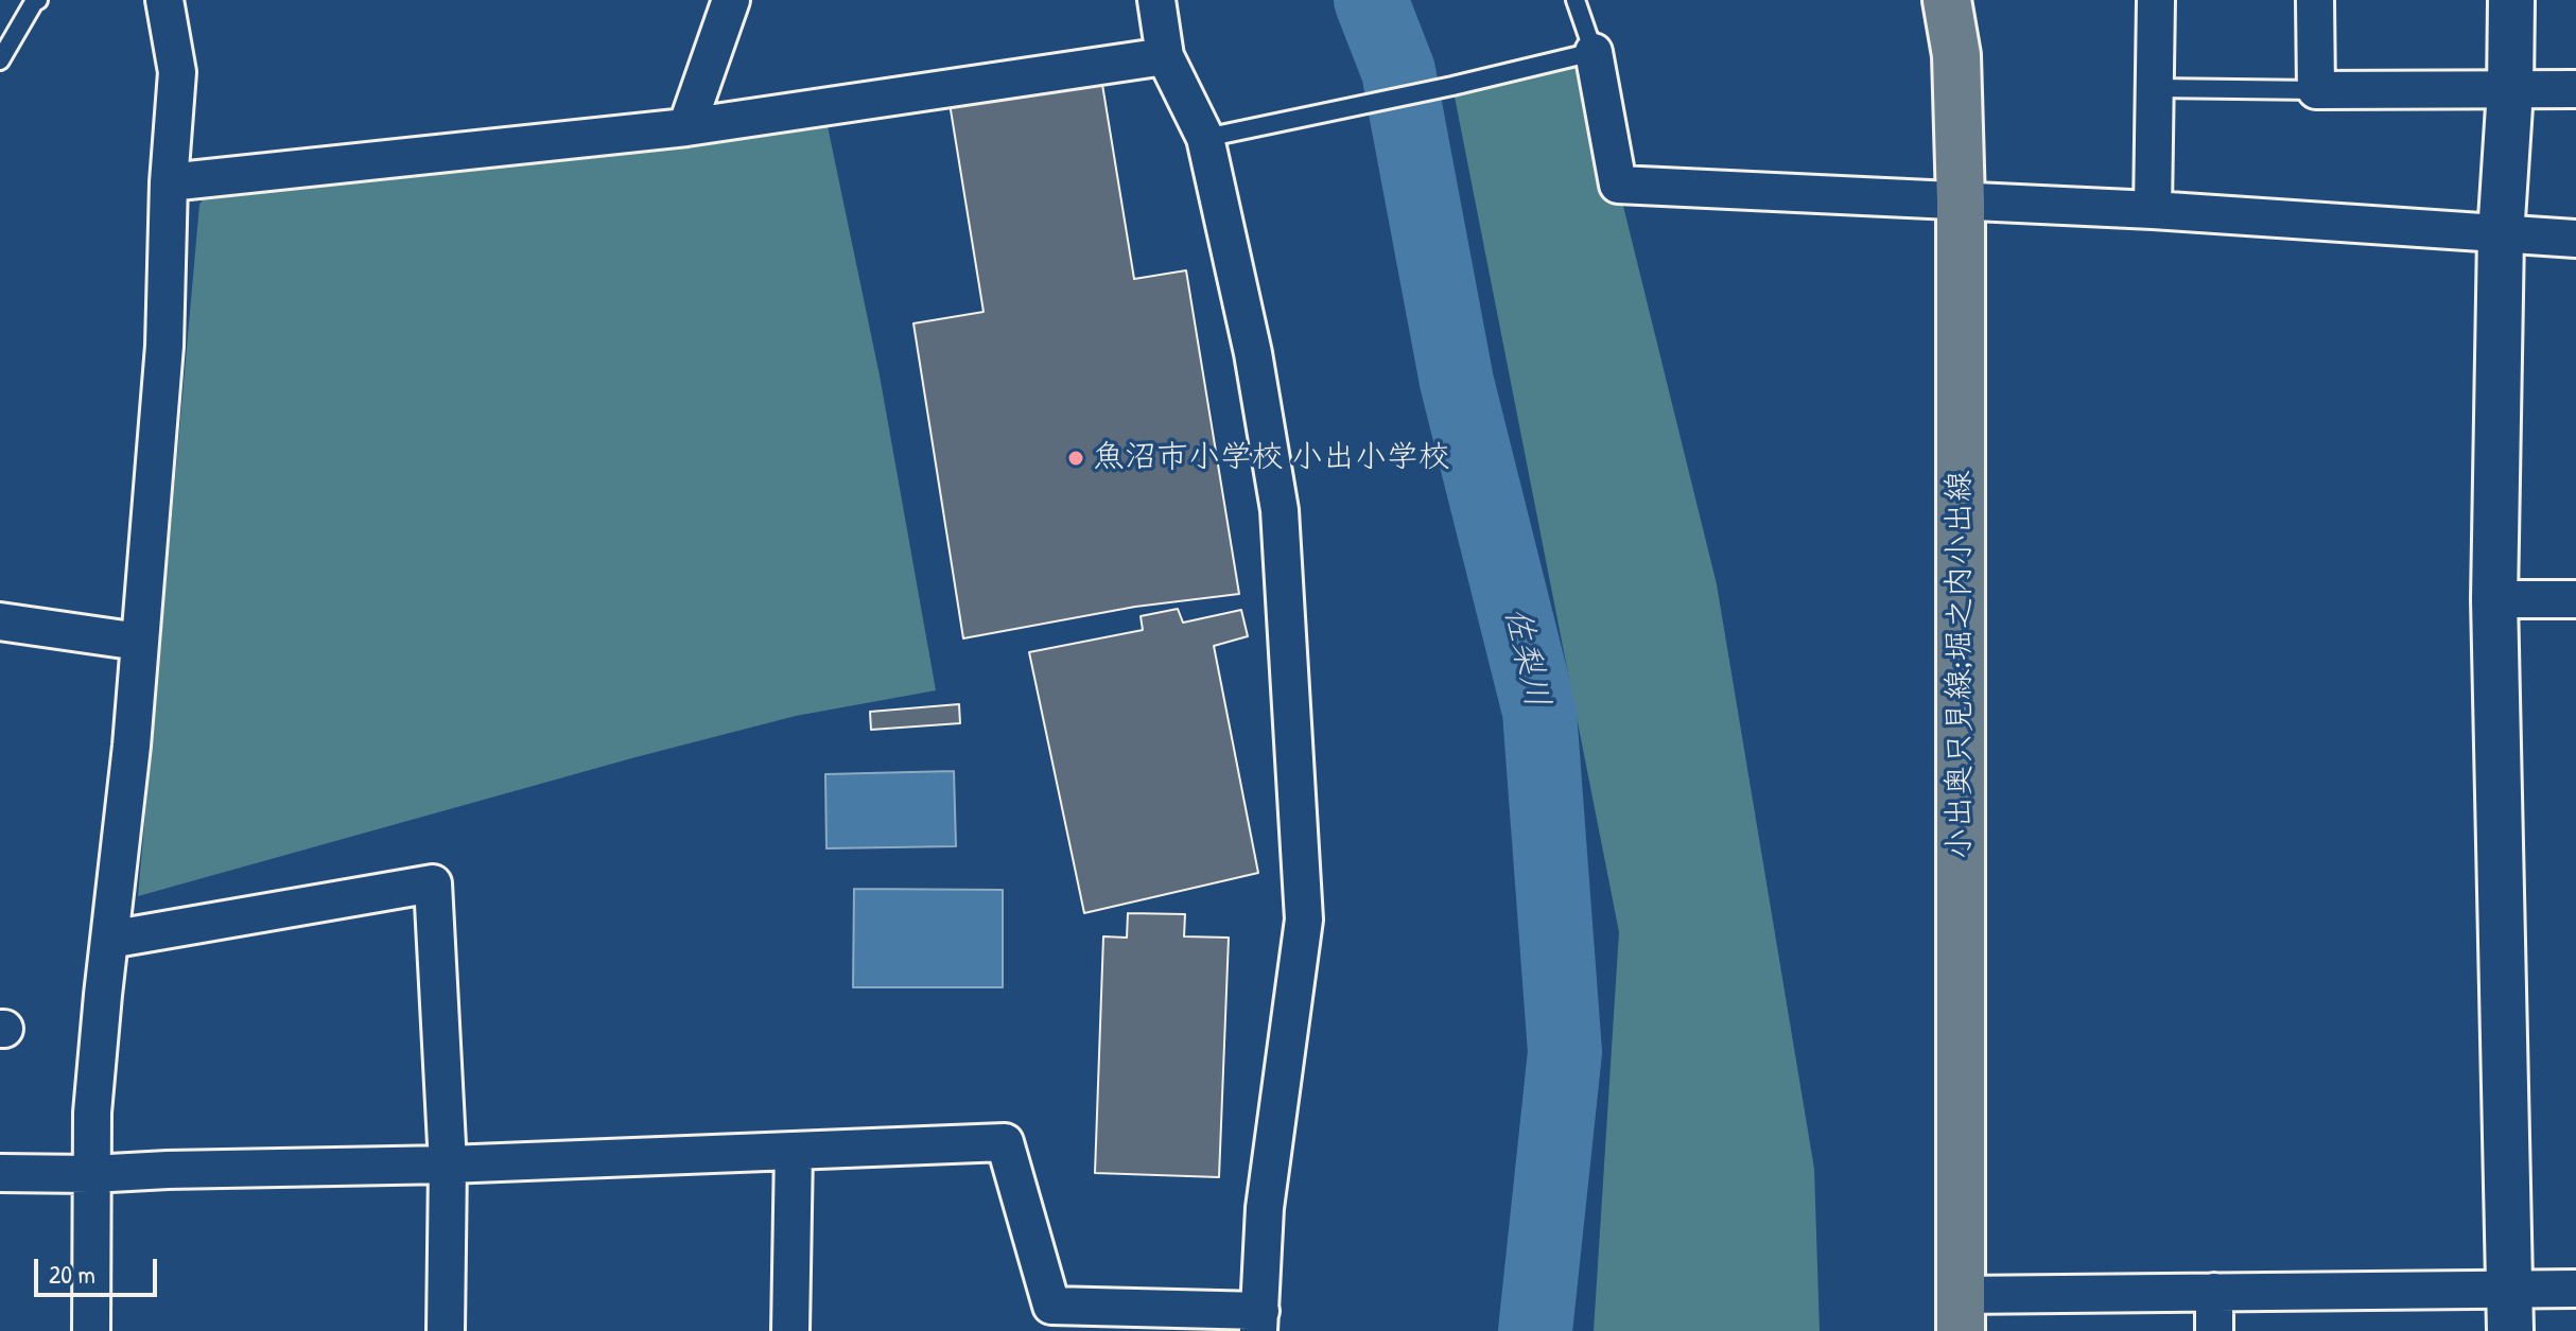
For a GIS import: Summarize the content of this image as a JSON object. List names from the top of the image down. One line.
{"streets":{"main road":["小出奥只見線;堀之内小出線"]},"water":["佐梨川"],"places":["魚沼市小学校 小出小学校"],"scale_bar":"20 m"}
